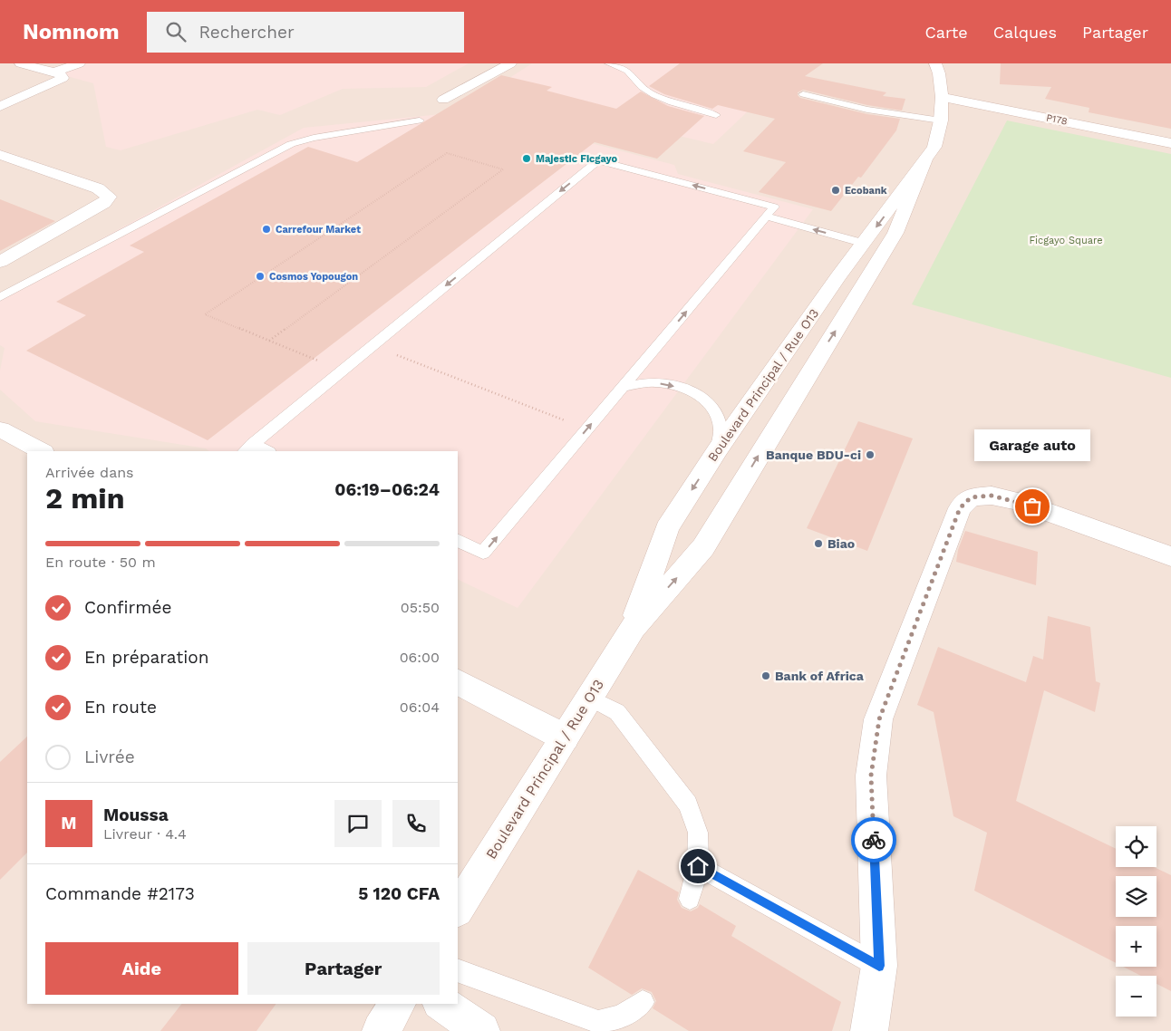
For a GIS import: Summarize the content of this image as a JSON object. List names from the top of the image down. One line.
{"streets":{"main road":["P178","Boulevard Principal / Rue O13"]},"crossings":[["P178","Boulevard Principal / Rue O13"]],"parks":["Ficgayo Square"],"places":["Majestic Ficgayo","Ecobank","Carrefour Market","Cosmos Yopougon","Banque BDU-ci","Garage auto","Biao","Bank of Africa"],"page":{"header":"Nomnom","search":"Rechercher","nav":["Carte","Calques","Partager"],"bubble":"Garage auto","heading":["2 min","Arrivée dans","06:19–06:24"],"panel":["Moussa","Livreur · 4.4","Commande #2173","5 120 CFA"],"bar":"En route · 50 m","list":[["Confirmée","05:50"],["En préparation","06:00"],["En route","06:04"],"Livrée"],"round":"M","map_buttons":["+","−"],"buttons":["Aide","Partager"]}}
